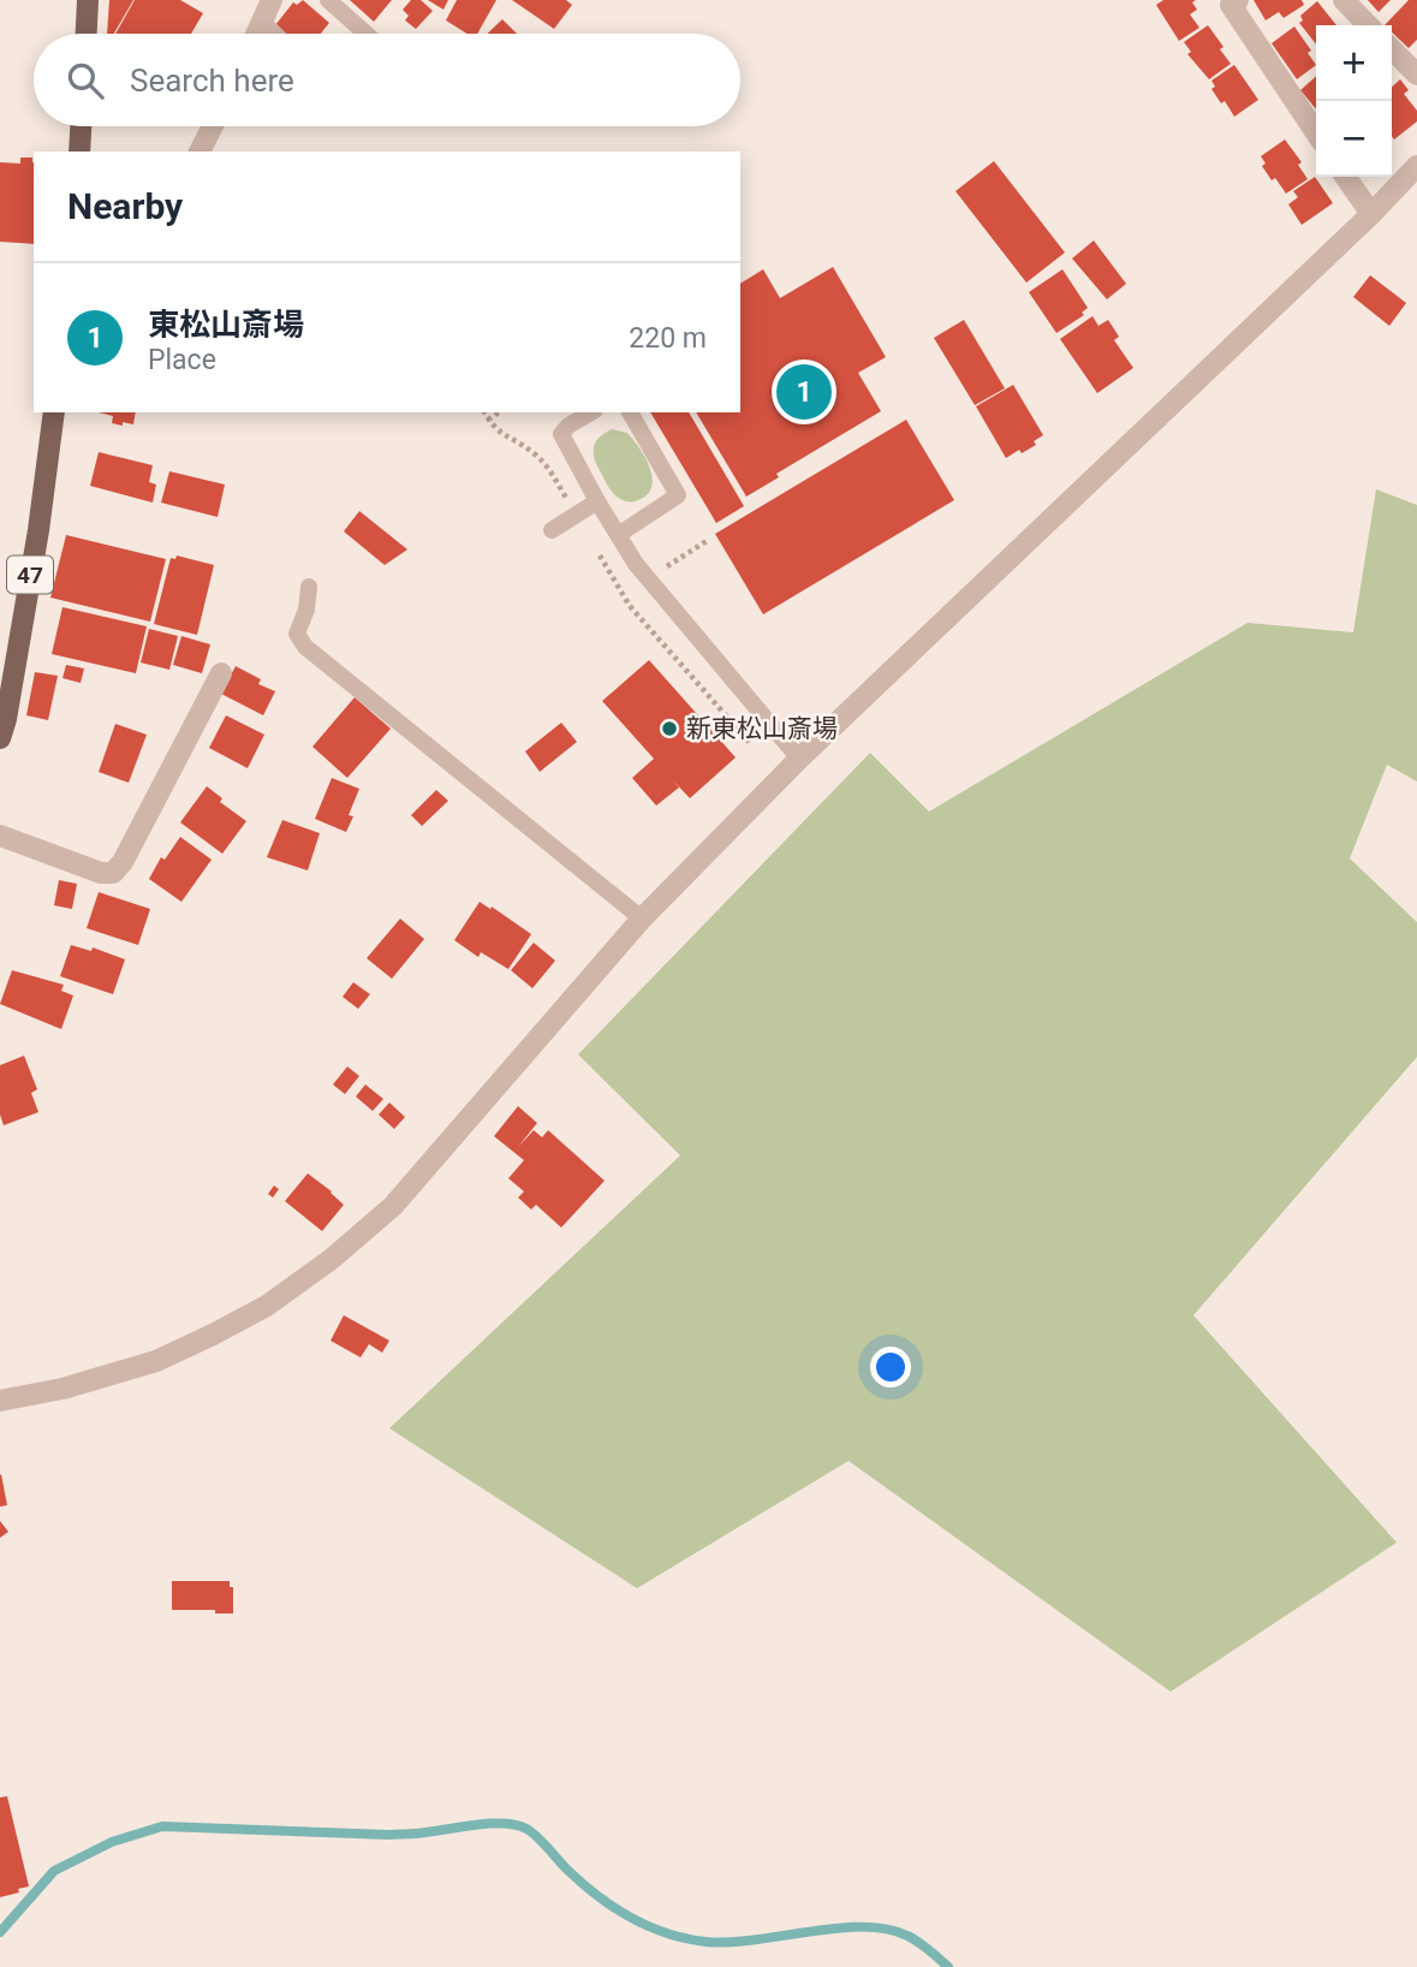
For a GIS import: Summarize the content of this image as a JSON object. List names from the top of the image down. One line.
{"streets":{"main road":["47"]},"places":["新東松山斎場"],"page":{"map_buttons":["+","−"],"search":"Search here","heading":"Nearby","list":[{"mark":"1","name":"東松山斎場","note":"Place","value":"220 m"}],"pins":"1"}}
